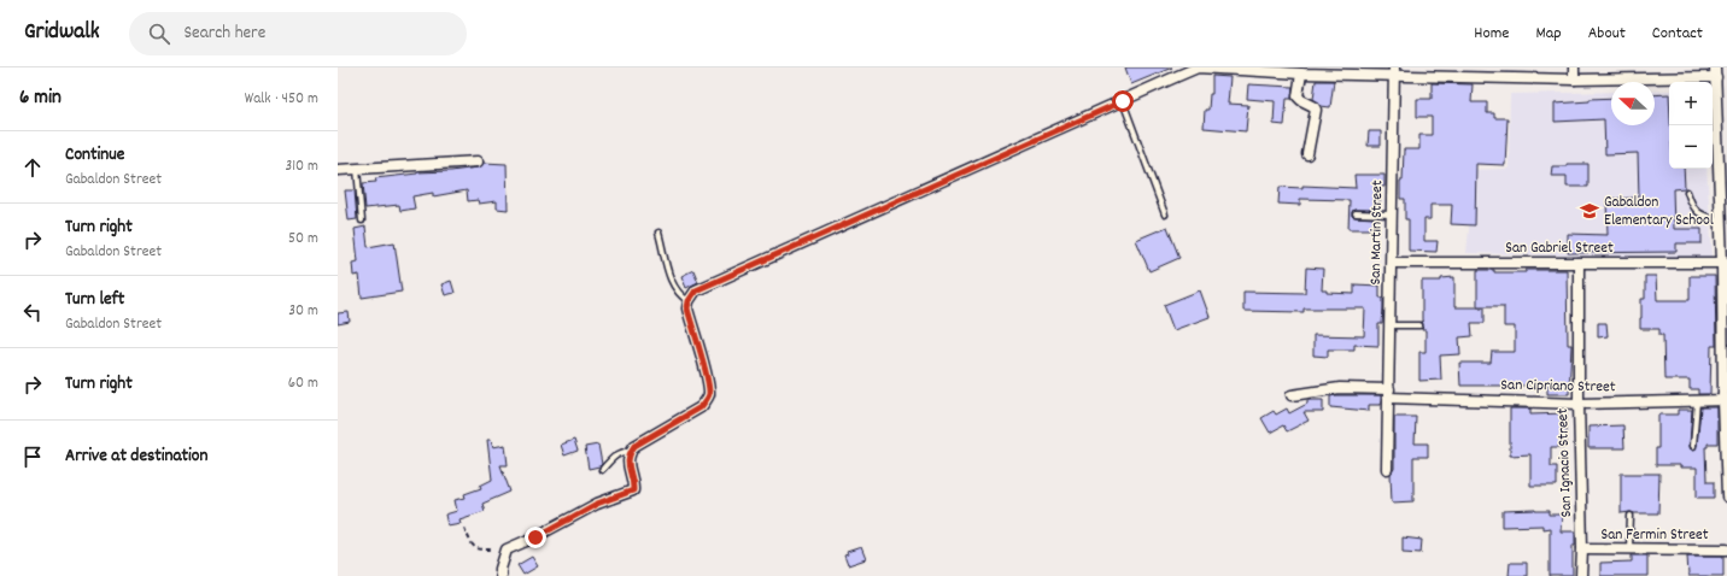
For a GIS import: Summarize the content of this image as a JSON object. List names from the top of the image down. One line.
{"streets":{"street":["San Martin Street","San Gabriel Street","San Cipriano Street","San Ignacio Street","San Fermin Street"]},"crossings":[["San Martin Street","San Gabriel Street"],["San Martin Street","San Cipriano Street"],["San Gabriel Street","San Ignacio Street"],["San Cipriano Street","San Ignacio Street"],["San Ignacio Street","San Fermin Street"]],"places":{"school or university":["Gabaldon Elementary School"]},"north":"left","page":{"header":"Gridwalk","search":"Search here","nav":["Home","Map","About","Contact"],"heading":["6 min","Walk · 450 m"],"map_buttons":["+","−"],"list":[["Continue","Gabaldon Street","310 m"],["Turn right","Gabaldon Street","50 m"],["Turn left","Gabaldon Street","30 m"],["Turn right","60 m"],"Arrive at destination"]}}
